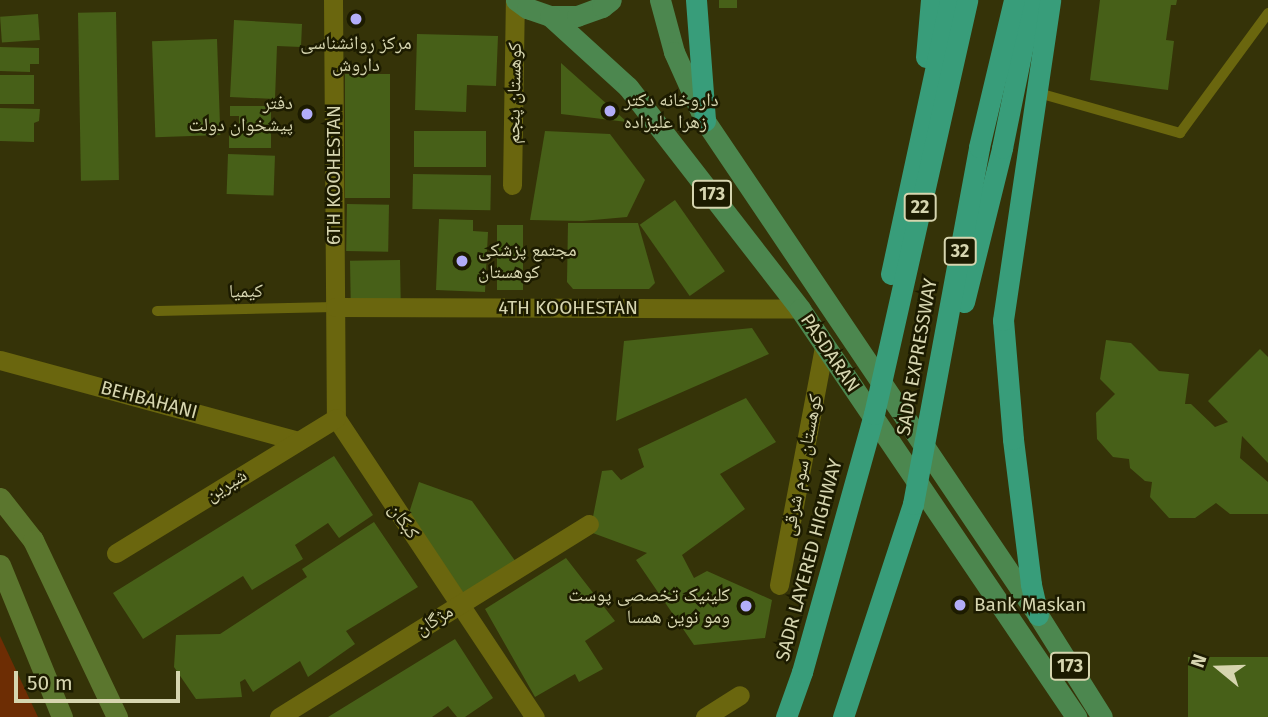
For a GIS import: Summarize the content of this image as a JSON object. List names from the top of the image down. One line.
{"streets":{"highway":["22","32","SADR EXPRESSWAY"],"main road":["173","PASDARAN"],"street":["کوهستان پنجم","6TH KOOHESTAN","4TH KOOHESTAN","BEHBAHANI","کوهستان سوم شرقی","شیرین","کبکان","مژگان"],"lane":["کیمیا"]},"crossings":[["6TH KOOHESTAN","کیمیا"],["6TH KOOHESTAN","4TH KOOHESTAN"],["کیمیا","4TH KOOHESTAN"],["4TH KOOHESTAN","PASDARAN"],["PASDARAN","کوهستان سوم شرقی"],["BEHBAHANI","شیرین"],["شیرین","کبکان"],["کبکان","مژگان"]],"places":["مرکز روانشناسی داروش","داروخانه دکتر زهرا علیزاده","دفتر پیشخوان دولت","مجتمع پزشکی کوهستان","Bank Maskan","کلینیک تخصصی پوست ومو نوین همسا"],"scale_bar":"50 m","north":"left"}
